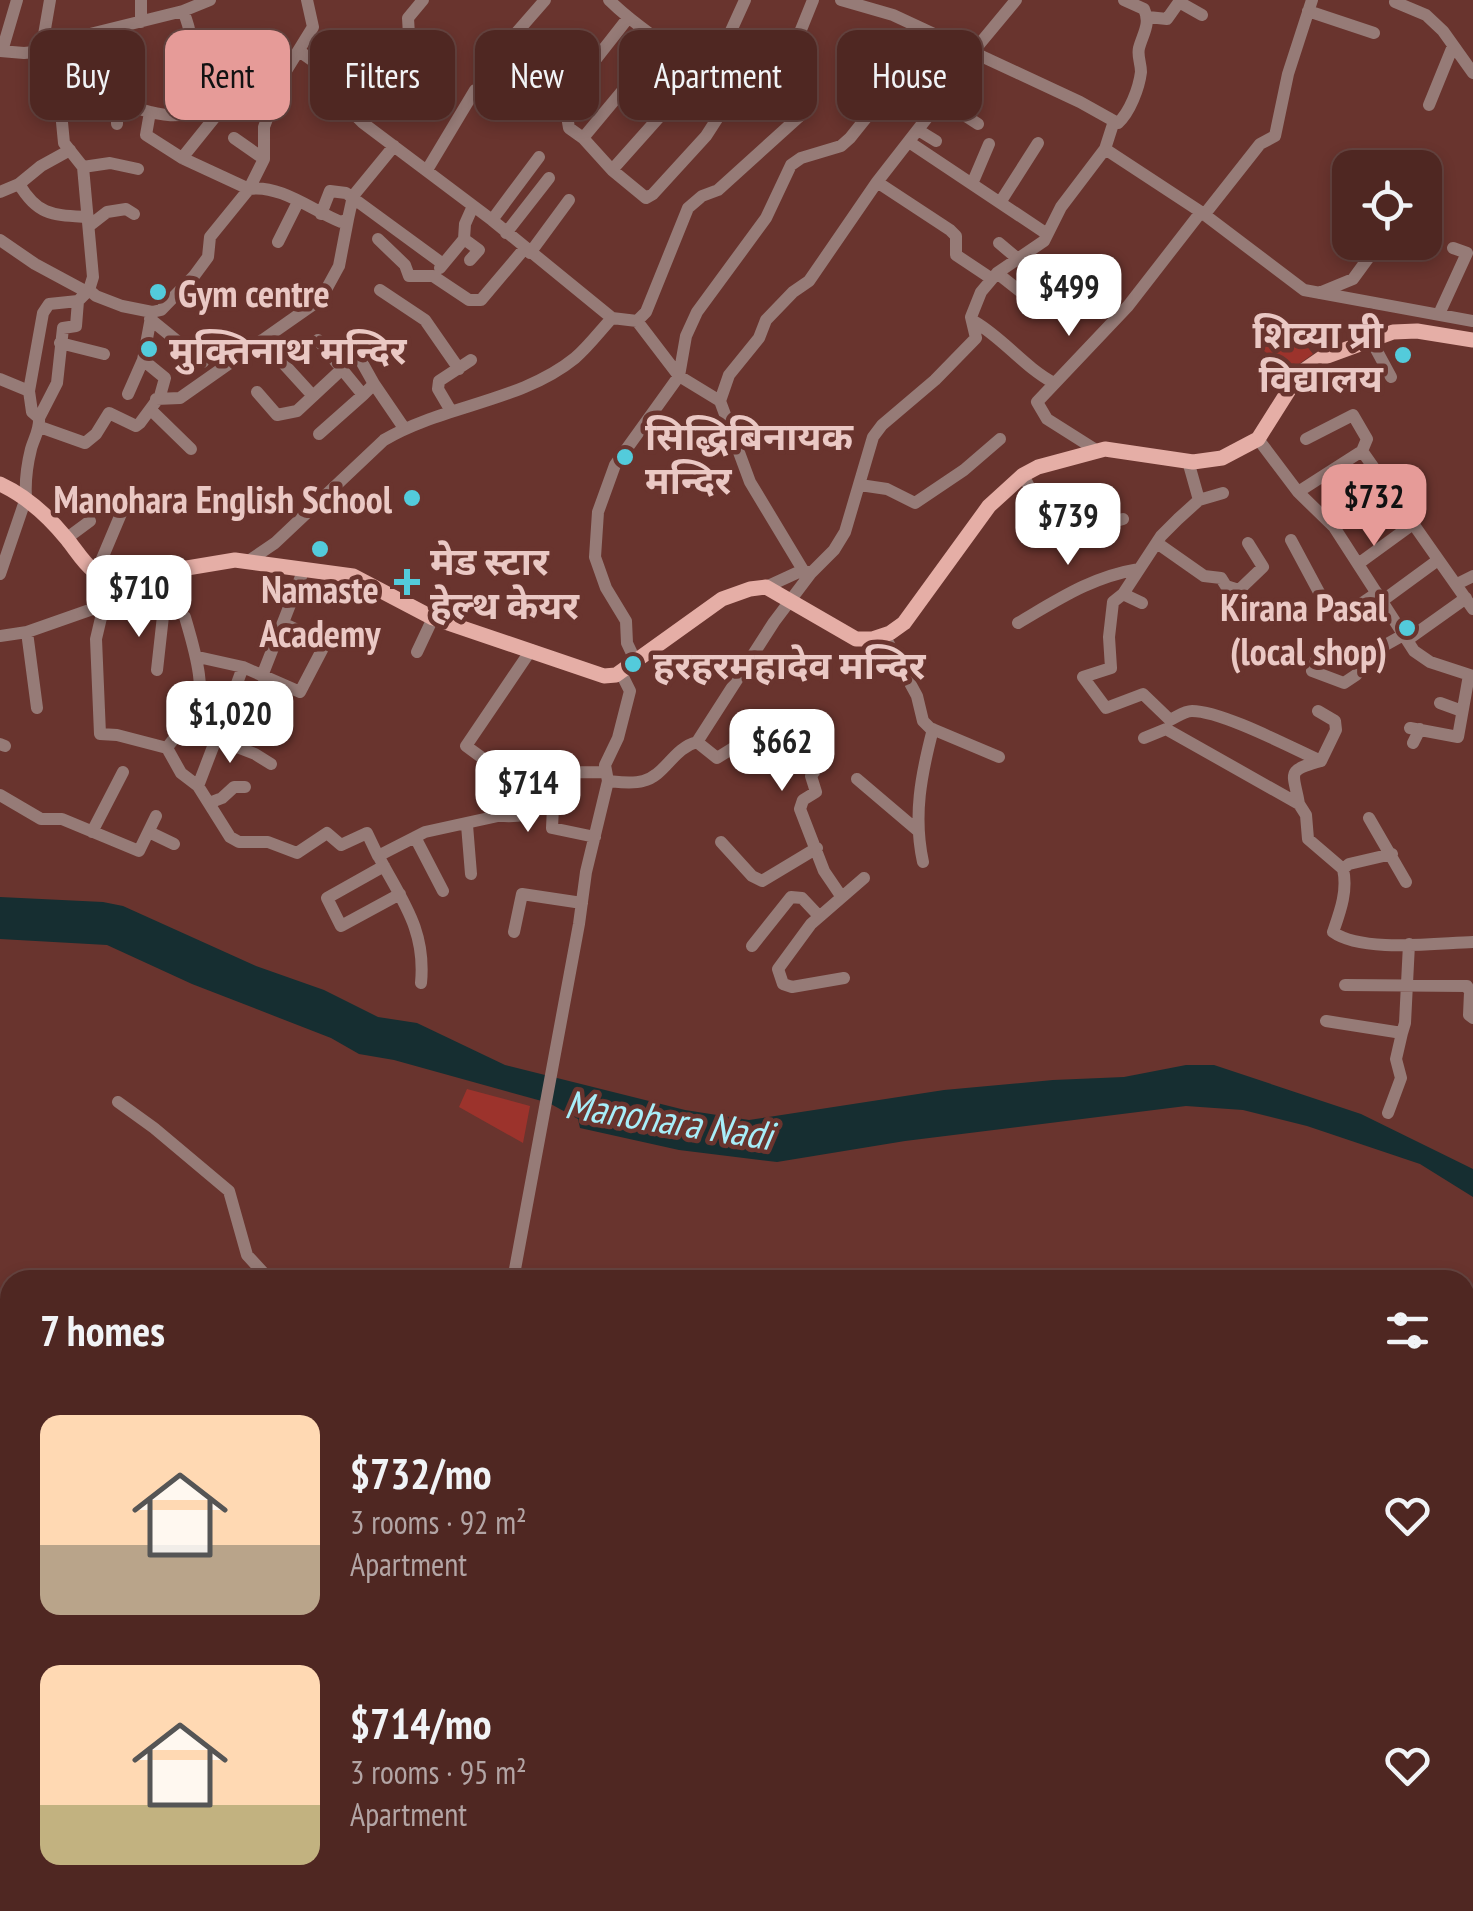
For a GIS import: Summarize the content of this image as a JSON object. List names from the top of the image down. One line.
{"water":["Manohara Nadi"],"places":{"other":["Gym centre","मुक्तिनाथ मन्दिर","शिव्या प्री विद्यालय","सिद्धिबिनायक मन्दिर","Manohara English School","Namaste Academy","Kirana Pasal (local shop)","हरहरमहादेव मन्दिर"],"health":["मेड स्टार हेल्थ केयर"]},"page":{"chip":["Buy","Rent","Filters","New","Apartment","House"],"price":["$499","$732","$739","$710","$1,020","$662","$714"],"heading":"7 homes","list":[{"name":"$732/mo","note":"3 rooms · 92 m² · Apartment"},{"name":"$714/mo","note":"3 rooms · 95 m² · Apartment"}]}}
